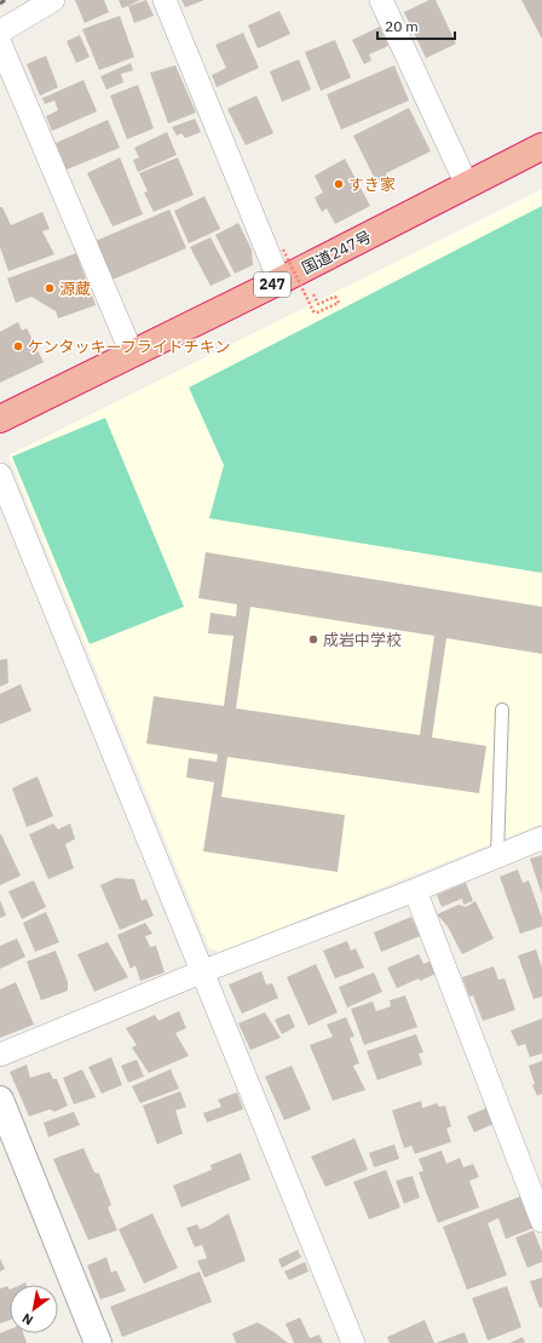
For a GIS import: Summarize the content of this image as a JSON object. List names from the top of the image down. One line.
{"streets":{"highway":["国道247号","247"]},"places":["すき家","源蔵","ケンタッキーフライドチキン","成岩中学校"],"scale_bar":"20 m","north":"bottom left"}
